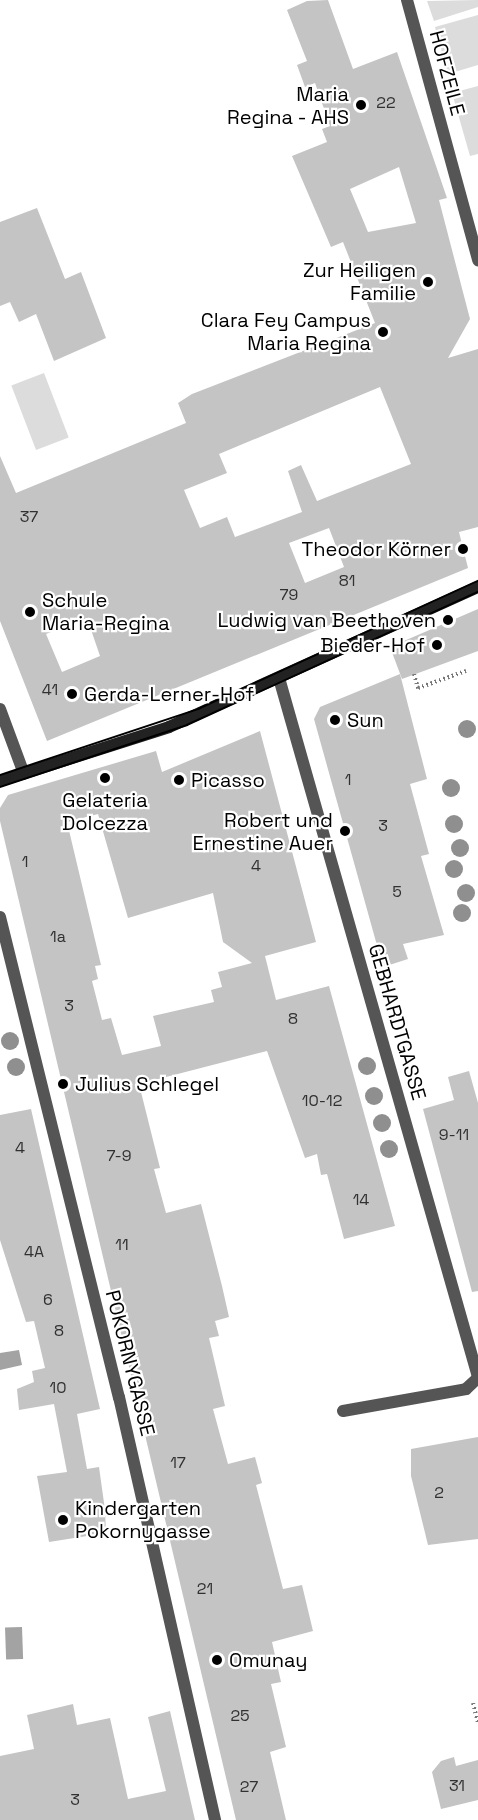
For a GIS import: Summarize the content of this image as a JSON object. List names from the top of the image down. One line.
{"streets":{"street":["HOFZEILE","GEBHARDTGASSE","POKORNYGASSE"]},"places":["Maria Regina - AHS","Zur Heiligen Familie","Clara Fey Campus Maria Regina","Theodor Körner","Schule Maria-Regina","Ludwig van Beethoven","Bieder-Hof","Gerda-Lerner-Hof","Sun","Gelateria Dolcezza","Picasso","Robert und Ernestine Auer","Julius Schlegel","Kindergarten Pokornygasse","Omunay"],"house_numbers":["22","37","81","79","41","1","3","1","4","5","1a","3","8","10-12","9-11","4","7-9","14","11","4A","6","8","10","17","2","21","25","31","27","3"]}
